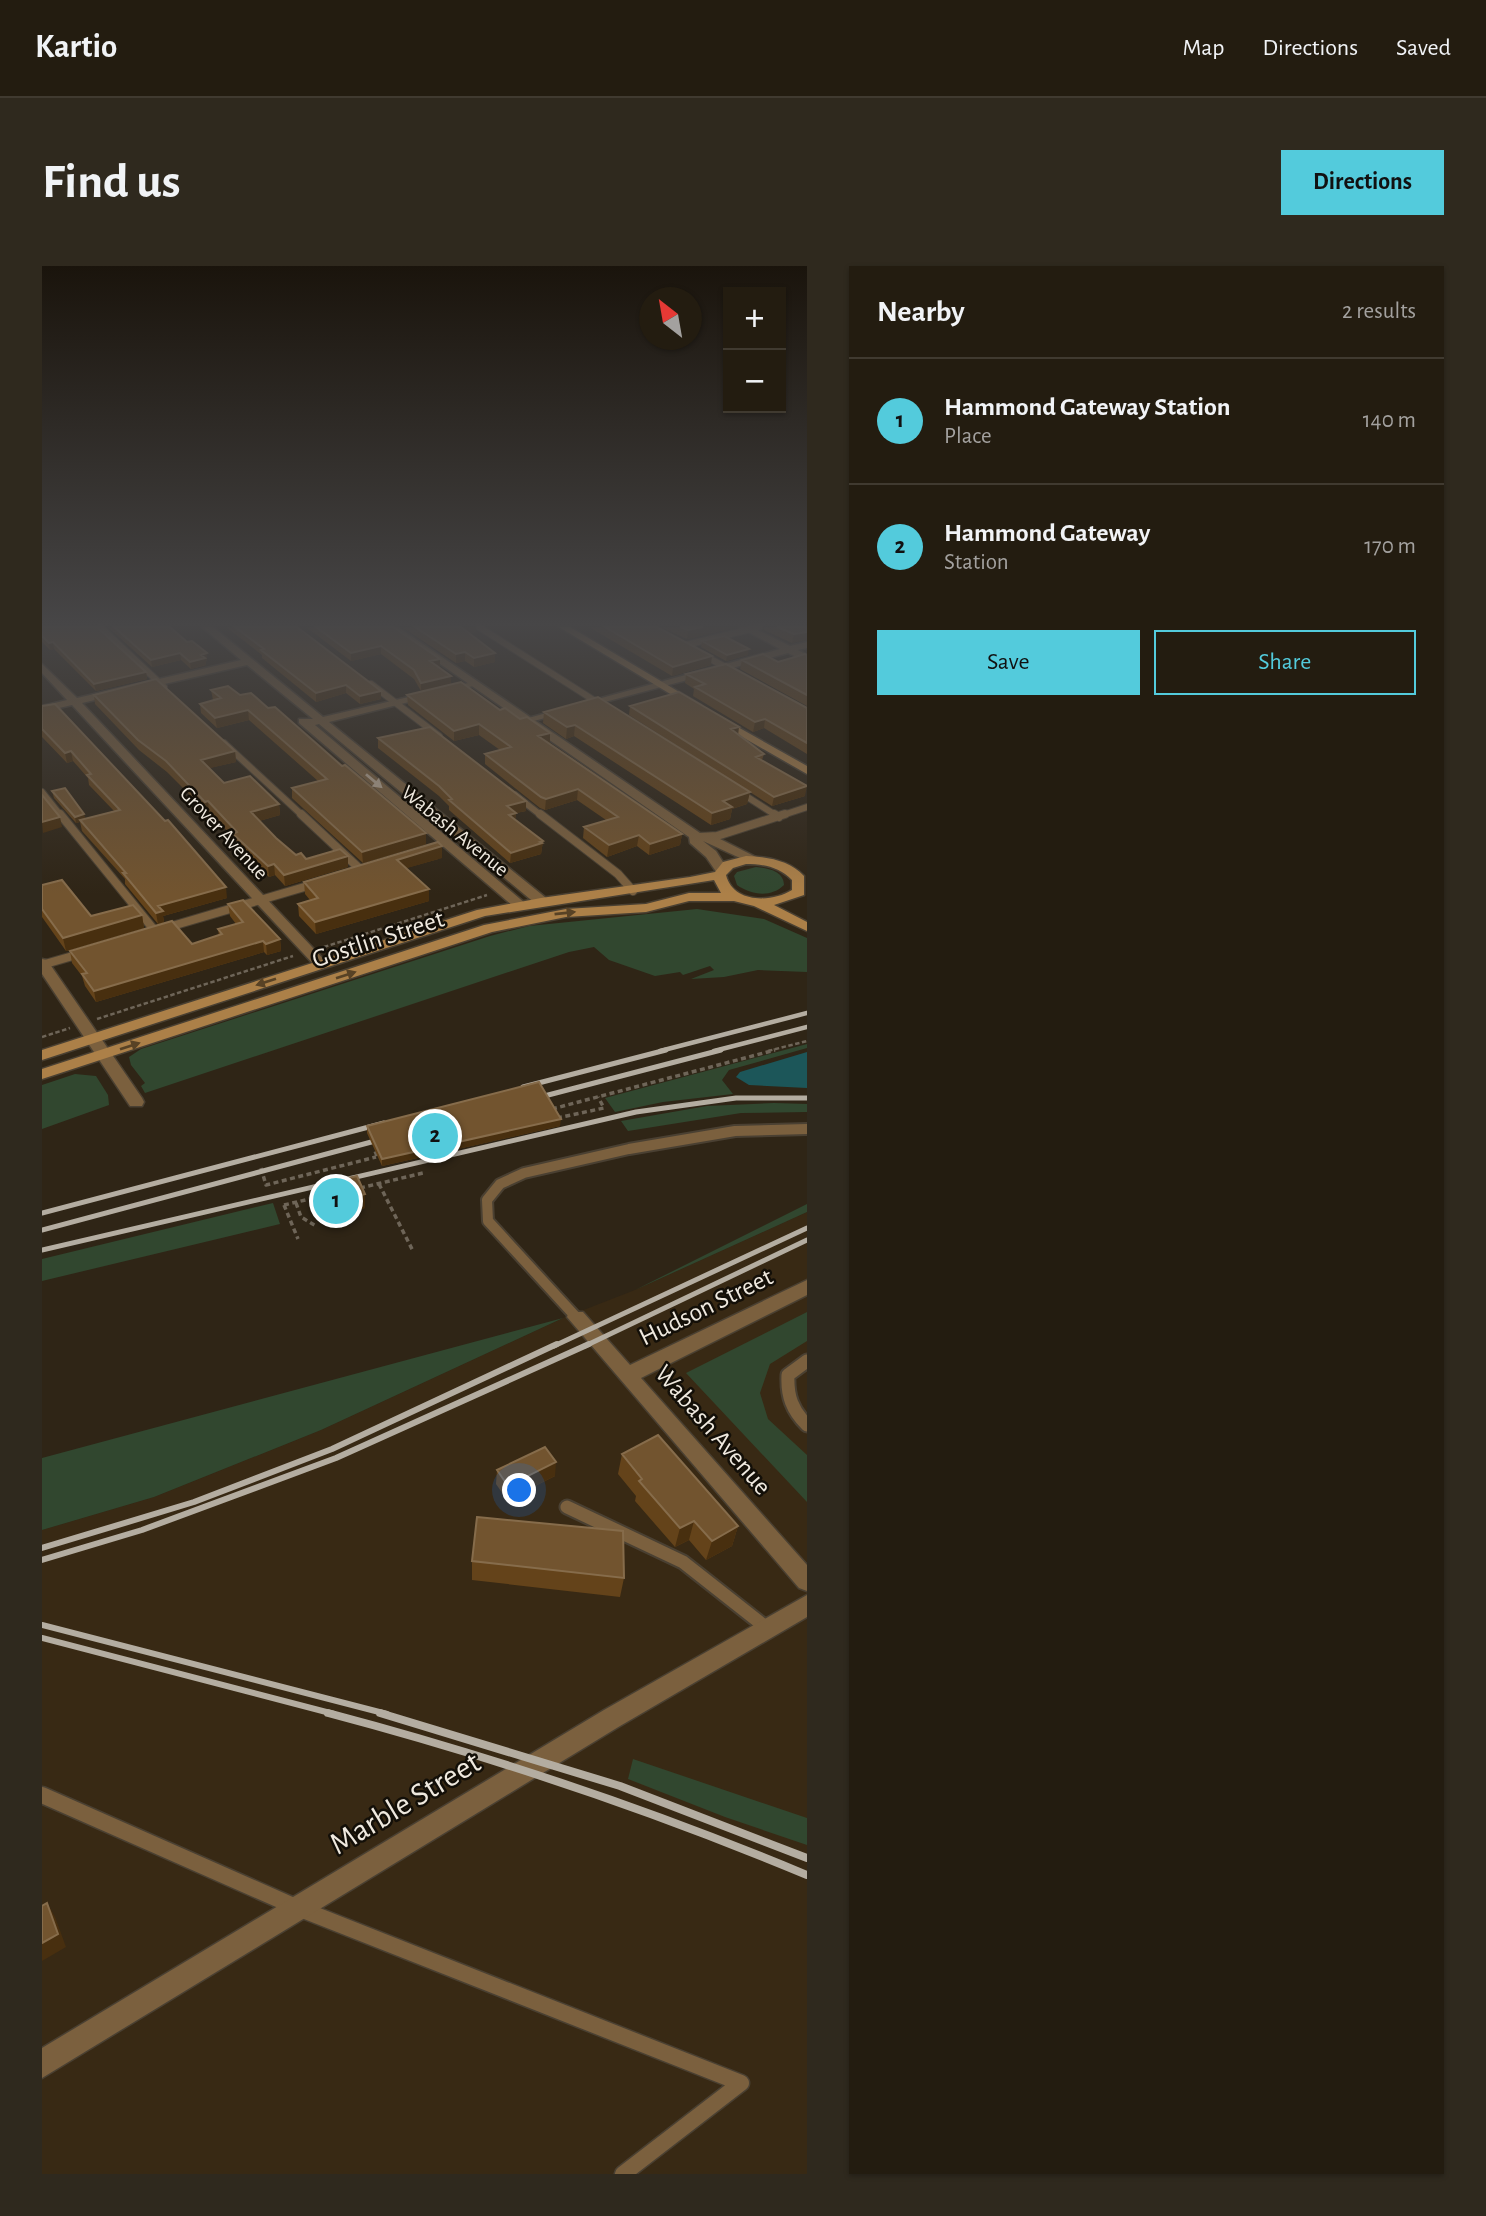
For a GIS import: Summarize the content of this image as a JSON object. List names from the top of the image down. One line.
{"streets":{"main road":["Gostlin Street"],"street":["Wabash Avenue","Grover Avenue","Hudson Street","Marble Street"]},"crossings":[["Wabash Avenue","Gostlin Street"],["Wabash Avenue","Hudson Street"],["Grover Avenue","Gostlin Street"]],"north":"top left","page":{"header":"Kartio","nav":["Map","Directions","Saved"],"buttons":["Directions",["Save","Share"]],"title":"Find us","heading":["Nearby","2 results"],"map_buttons":["+","−"],"list":[{"mark":"1","name":"Hammond Gateway Station","note":"Place","value":"140 m"},{"mark":"2","name":"Hammond Gateway","note":"Station","value":"170 m"}],"pins":["2","1"]}}
